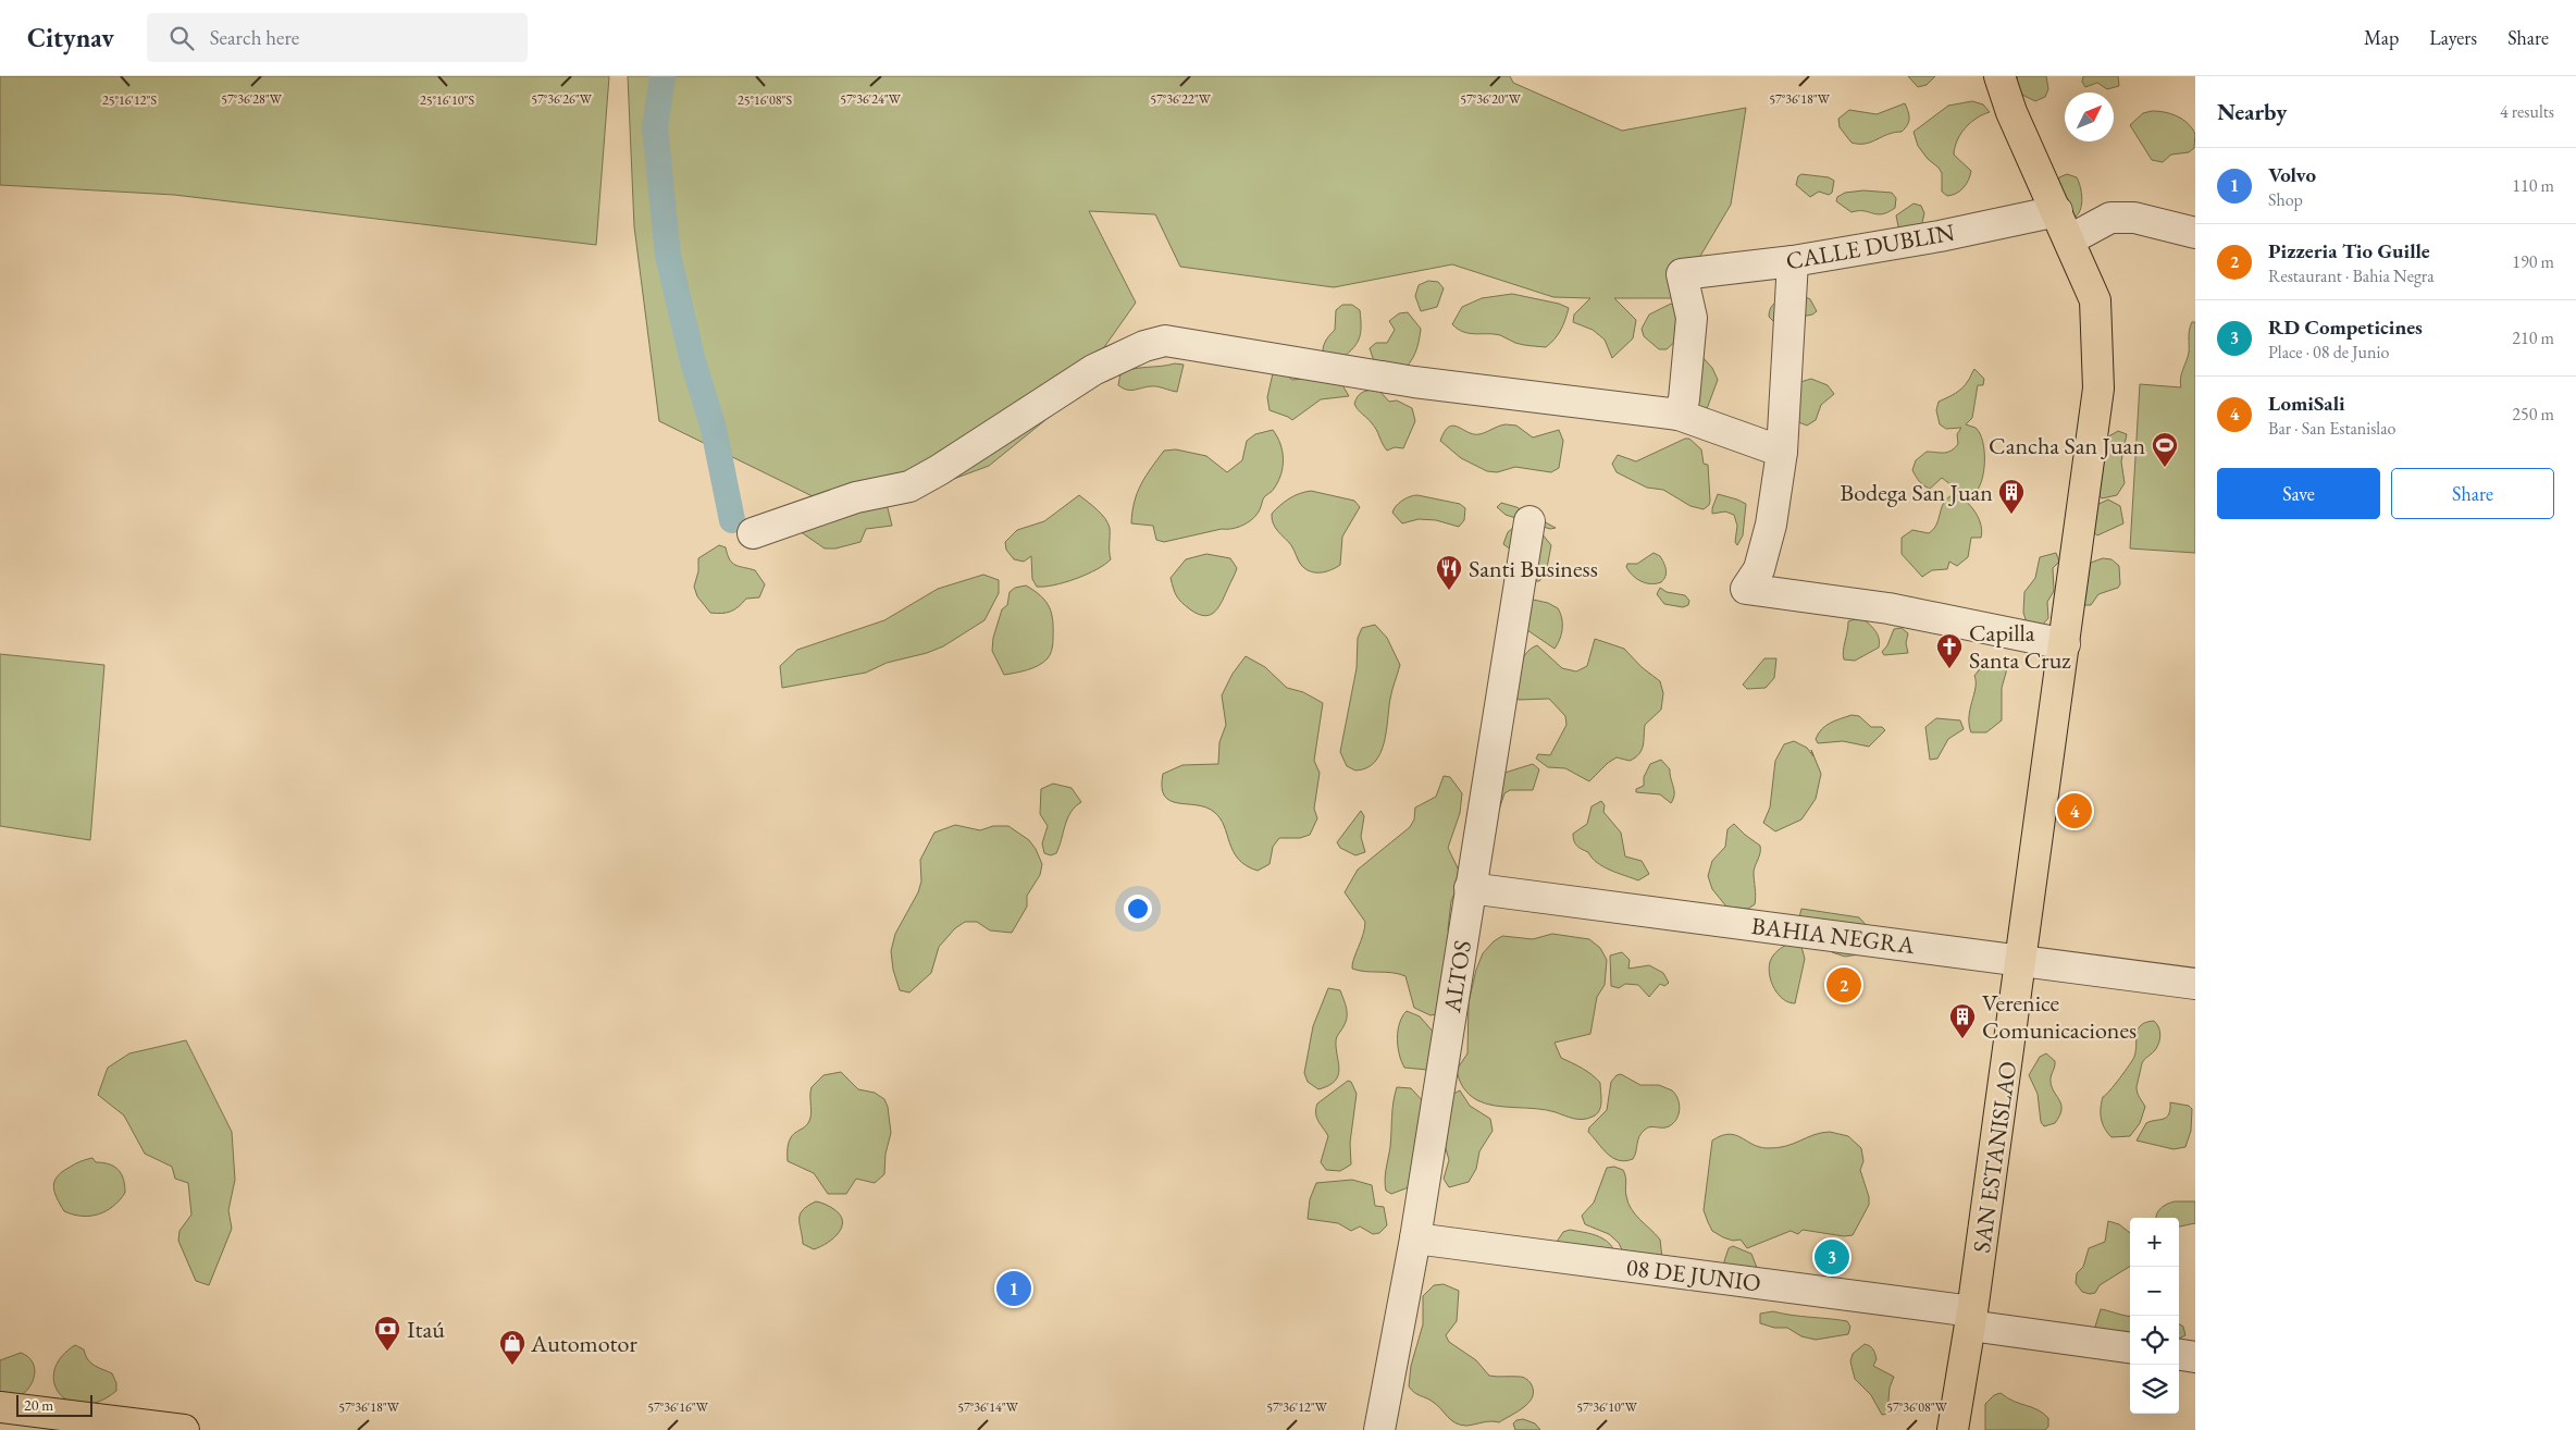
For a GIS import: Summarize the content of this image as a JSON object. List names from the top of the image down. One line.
{"streets":{"main road":["SAN ESTANISLAO"],"street":["CALLE DUBLIN","BAHIA NEGRA","ALTOS","08 DE JUNIO"]},"crossings":[["CALLE DUBLIN","SAN ESTANISLAO"],["BAHIA NEGRA","ALTOS"],["BAHIA NEGRA","SAN ESTANISLAO"],["ALTOS","08 DE JUNIO"],["SAN ESTANISLAO","08 DE JUNIO"]],"places":{"sports":["Cancha San Juan"],"building":["Bodega San Juan","Verenice Comunicaciones"],"restaurant":["Santi Business"],"church":["Capilla Santa Cruz"],"bank":["Itaú"],"shop":["Automotor"]},"scale_bar":"20 m","north":"top right","page":{"header":"Citynav","search":"Search here","nav":["Map","Layers","Share"],"heading":["Nearby","4 results"],"list":[{"mark":"1","name":"Volvo","note":"Shop","value":"110 m"},{"mark":"2","name":"Pizzeria Tio Guille","note":"Restaurant · Bahia Negra","value":"190 m"},{"mark":"3","name":"RD Competicines","note":"Place · 08 de Junio","value":"210 m"},{"mark":"4","name":"LomiSali","note":"Bar · San Estanislao","value":"250 m"}],"buttons":["Save","Share"],"pins":["4","2","3","1"],"map_buttons":["+","−"],"scale":"20 m"},"coordinates":["57°36'28\"W","57°36'26\"W","57°36'24\"W","57°36'22\"W","57°36'20\"W","57°36'18\"W","25°16'12\"S","25°16'10\"S","25°16'08\"S","57°36'16\"W","57°36'14\"W","57°36'12\"W","57°36'10\"W","57°36'08\"W"]}
